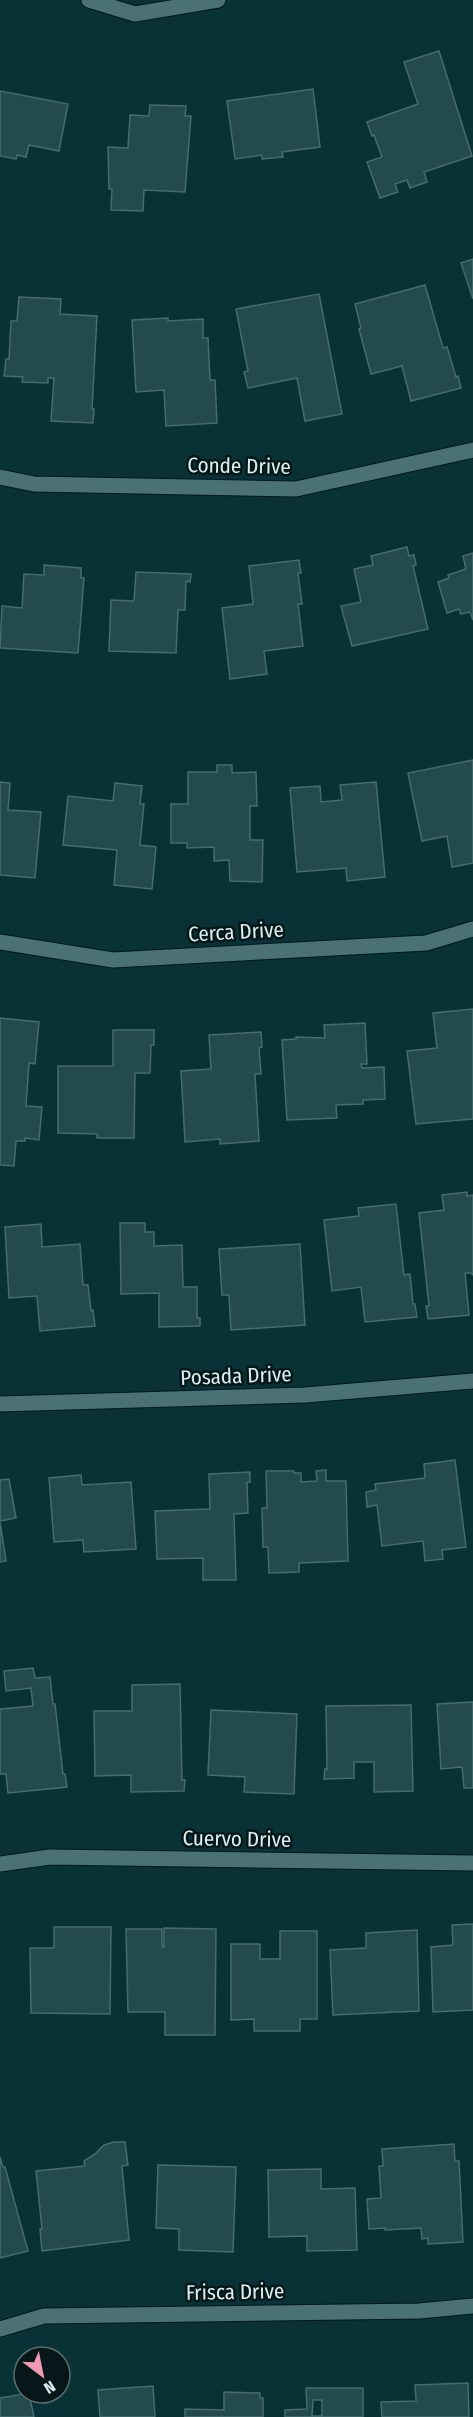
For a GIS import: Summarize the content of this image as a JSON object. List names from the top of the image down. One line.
{"streets":{"street":["Conde Drive","Cerca Drive","Posada Drive","Cuervo Drive","Frisca Drive"]},"north":"bottom right"}
